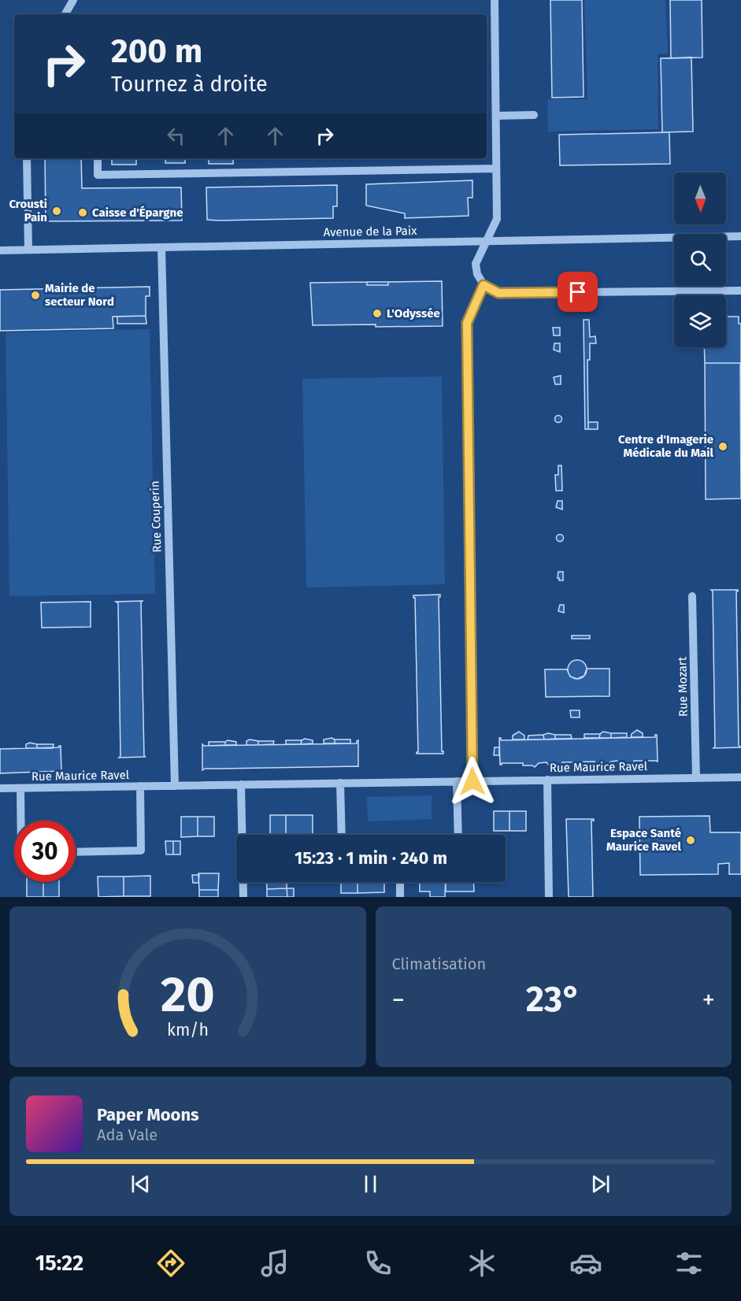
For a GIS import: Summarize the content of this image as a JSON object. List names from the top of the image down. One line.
{"streets":{"street":["Avenue de la Paix","Rue Couperin","Rue Mozart","Rue Maurice Ravel"]},"crossings":[["Avenue de la Paix","Rue Couperin"],["Rue Couperin","Rue Maurice Ravel"],["Rue Mozart","Rue Maurice Ravel"]],"places":["Crousti Pain","Caisse d'Épargne","Mairie de secteur Nord","L'Odyssée","Centre d'Imagerie Médicale du Mail","Espace Santé Maurice Ravel"],"north":"bottom","page":{"turn":["200 m","Tournez à droite"],"limit":"30","trip":"15:23 · 1 min · 240 m","tile":"Climatisation","heat":["−","23°","+"],"song":["Paper Moons","Ada Vale"],"tabs":"15:22","gauge":["20","km/h"]}}
